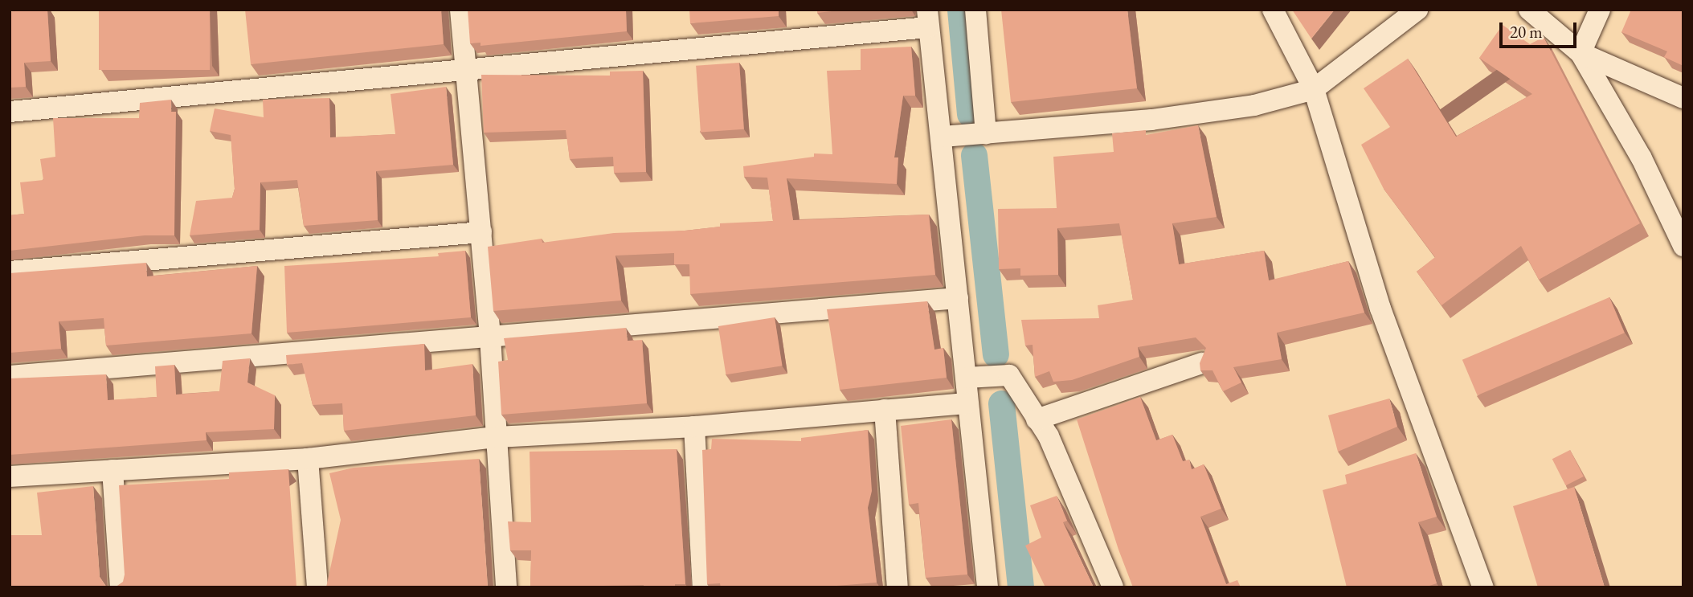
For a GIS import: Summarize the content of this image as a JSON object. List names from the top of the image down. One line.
{"scale_bar":"20 m"}
